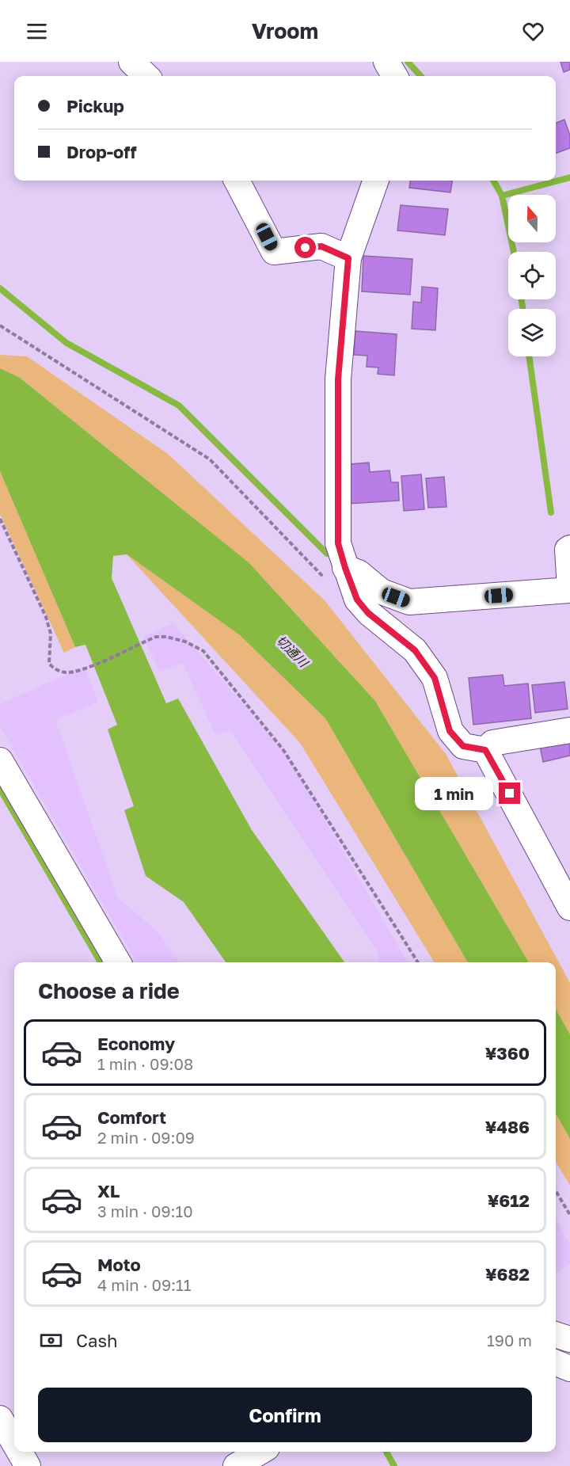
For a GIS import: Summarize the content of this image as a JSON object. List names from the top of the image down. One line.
{"water":["切通川"],"north":"top","page":{"header":"Vroom","banner":["Pickup","Drop-off"],"bubble":"1 min","heading":"Choose a ride","list":[{"name":"Economy","note":"1 min · 09:08","value":"¥360"},{"name":"Comfort","note":"2 min · 09:09","value":"¥486"},{"name":"XL","note":"3 min · 09:10","value":"¥612"},{"name":"Moto","note":"4 min · 09:11","value":"¥682"}],"pay":["Cash","190 m"],"buttons":"Confirm"}}
